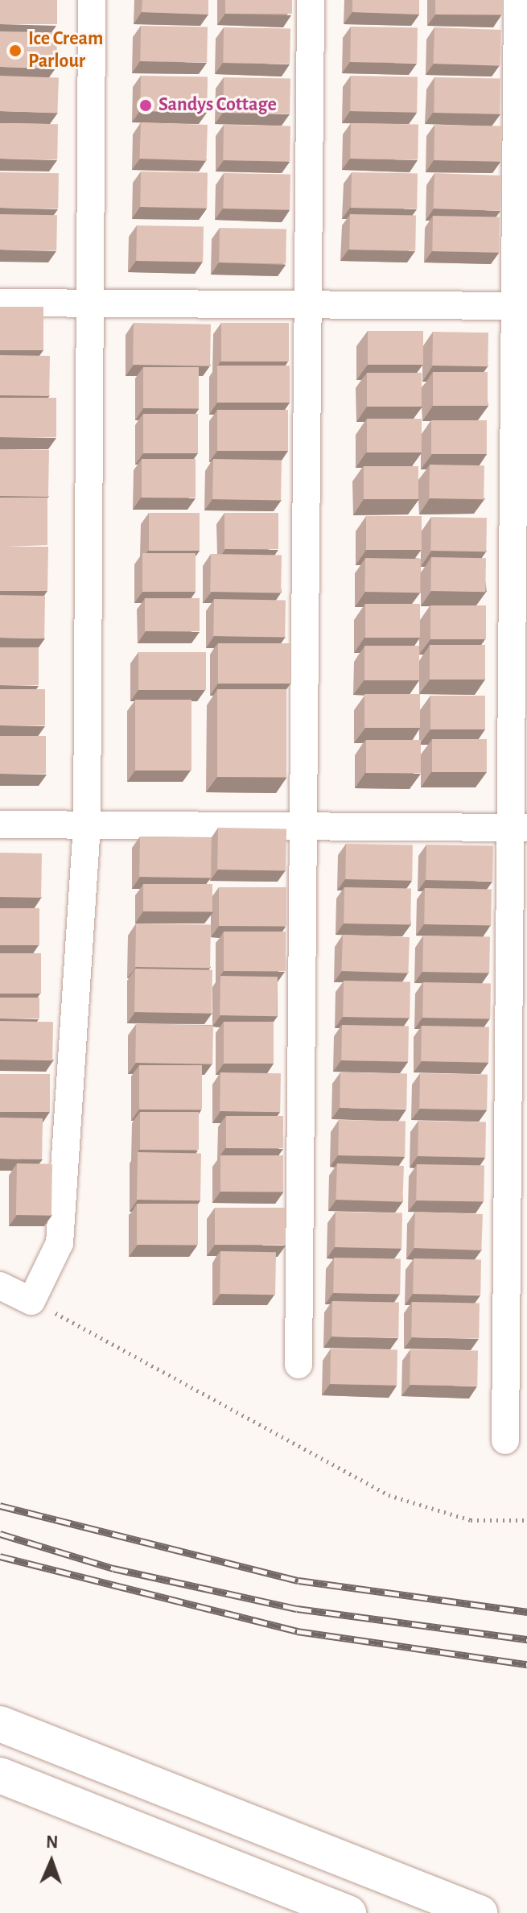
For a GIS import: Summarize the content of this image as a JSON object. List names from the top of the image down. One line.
{"places":["Ice Cream Parlour","Sandys Cottage"],"north":"top"}
